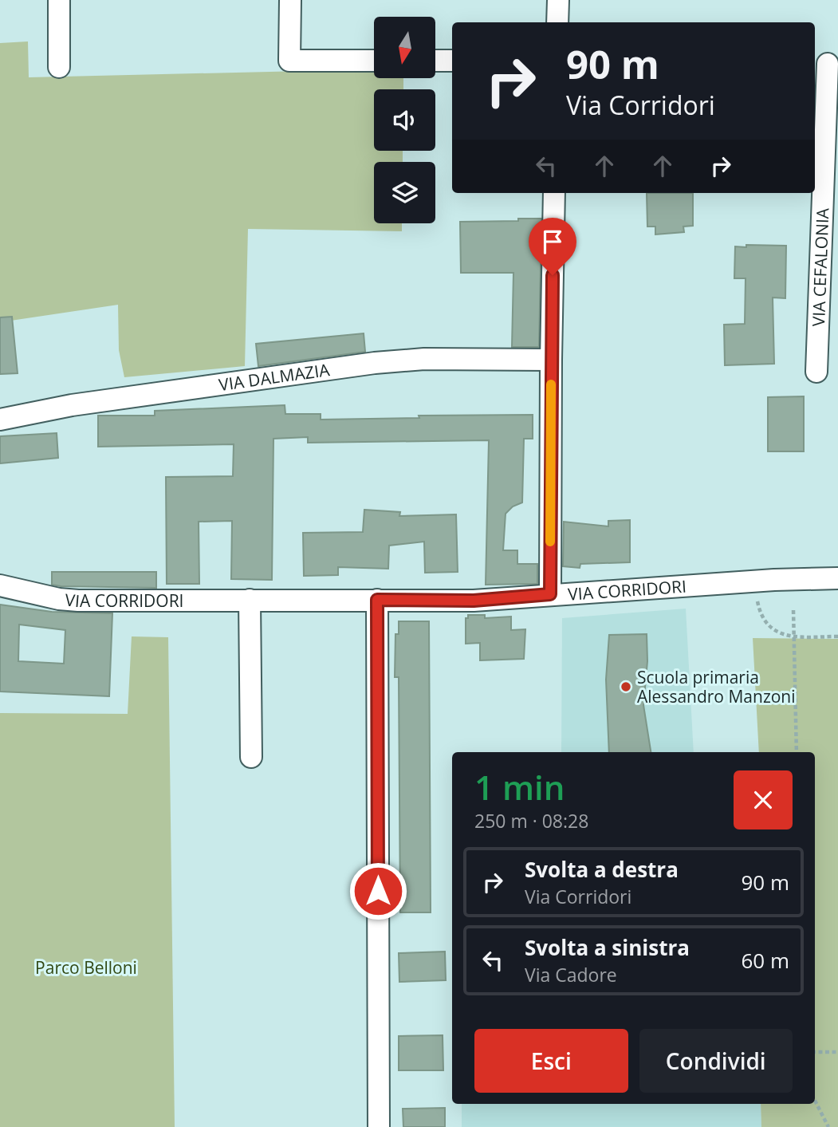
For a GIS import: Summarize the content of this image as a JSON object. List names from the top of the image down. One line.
{"streets":{"street":["VIA CEFALONIA","VIA DALMAZIA","VIA CORRIDORI"]},"parks":["Parco Belloni"],"places":["Scuola primaria Alessandro Manzoni"],"north":"bottom","page":{"turn":["90 m","Via Corridori"],"heading":["1 min","250 m · 08:28"],"list":[{"name":"Svolta a destra","note":"Via Corridori","value":"90 m"},{"name":"Svolta a sinistra","note":"Via Cadore","value":"60 m"}],"buttons":["Esci","Condividi"]}}
